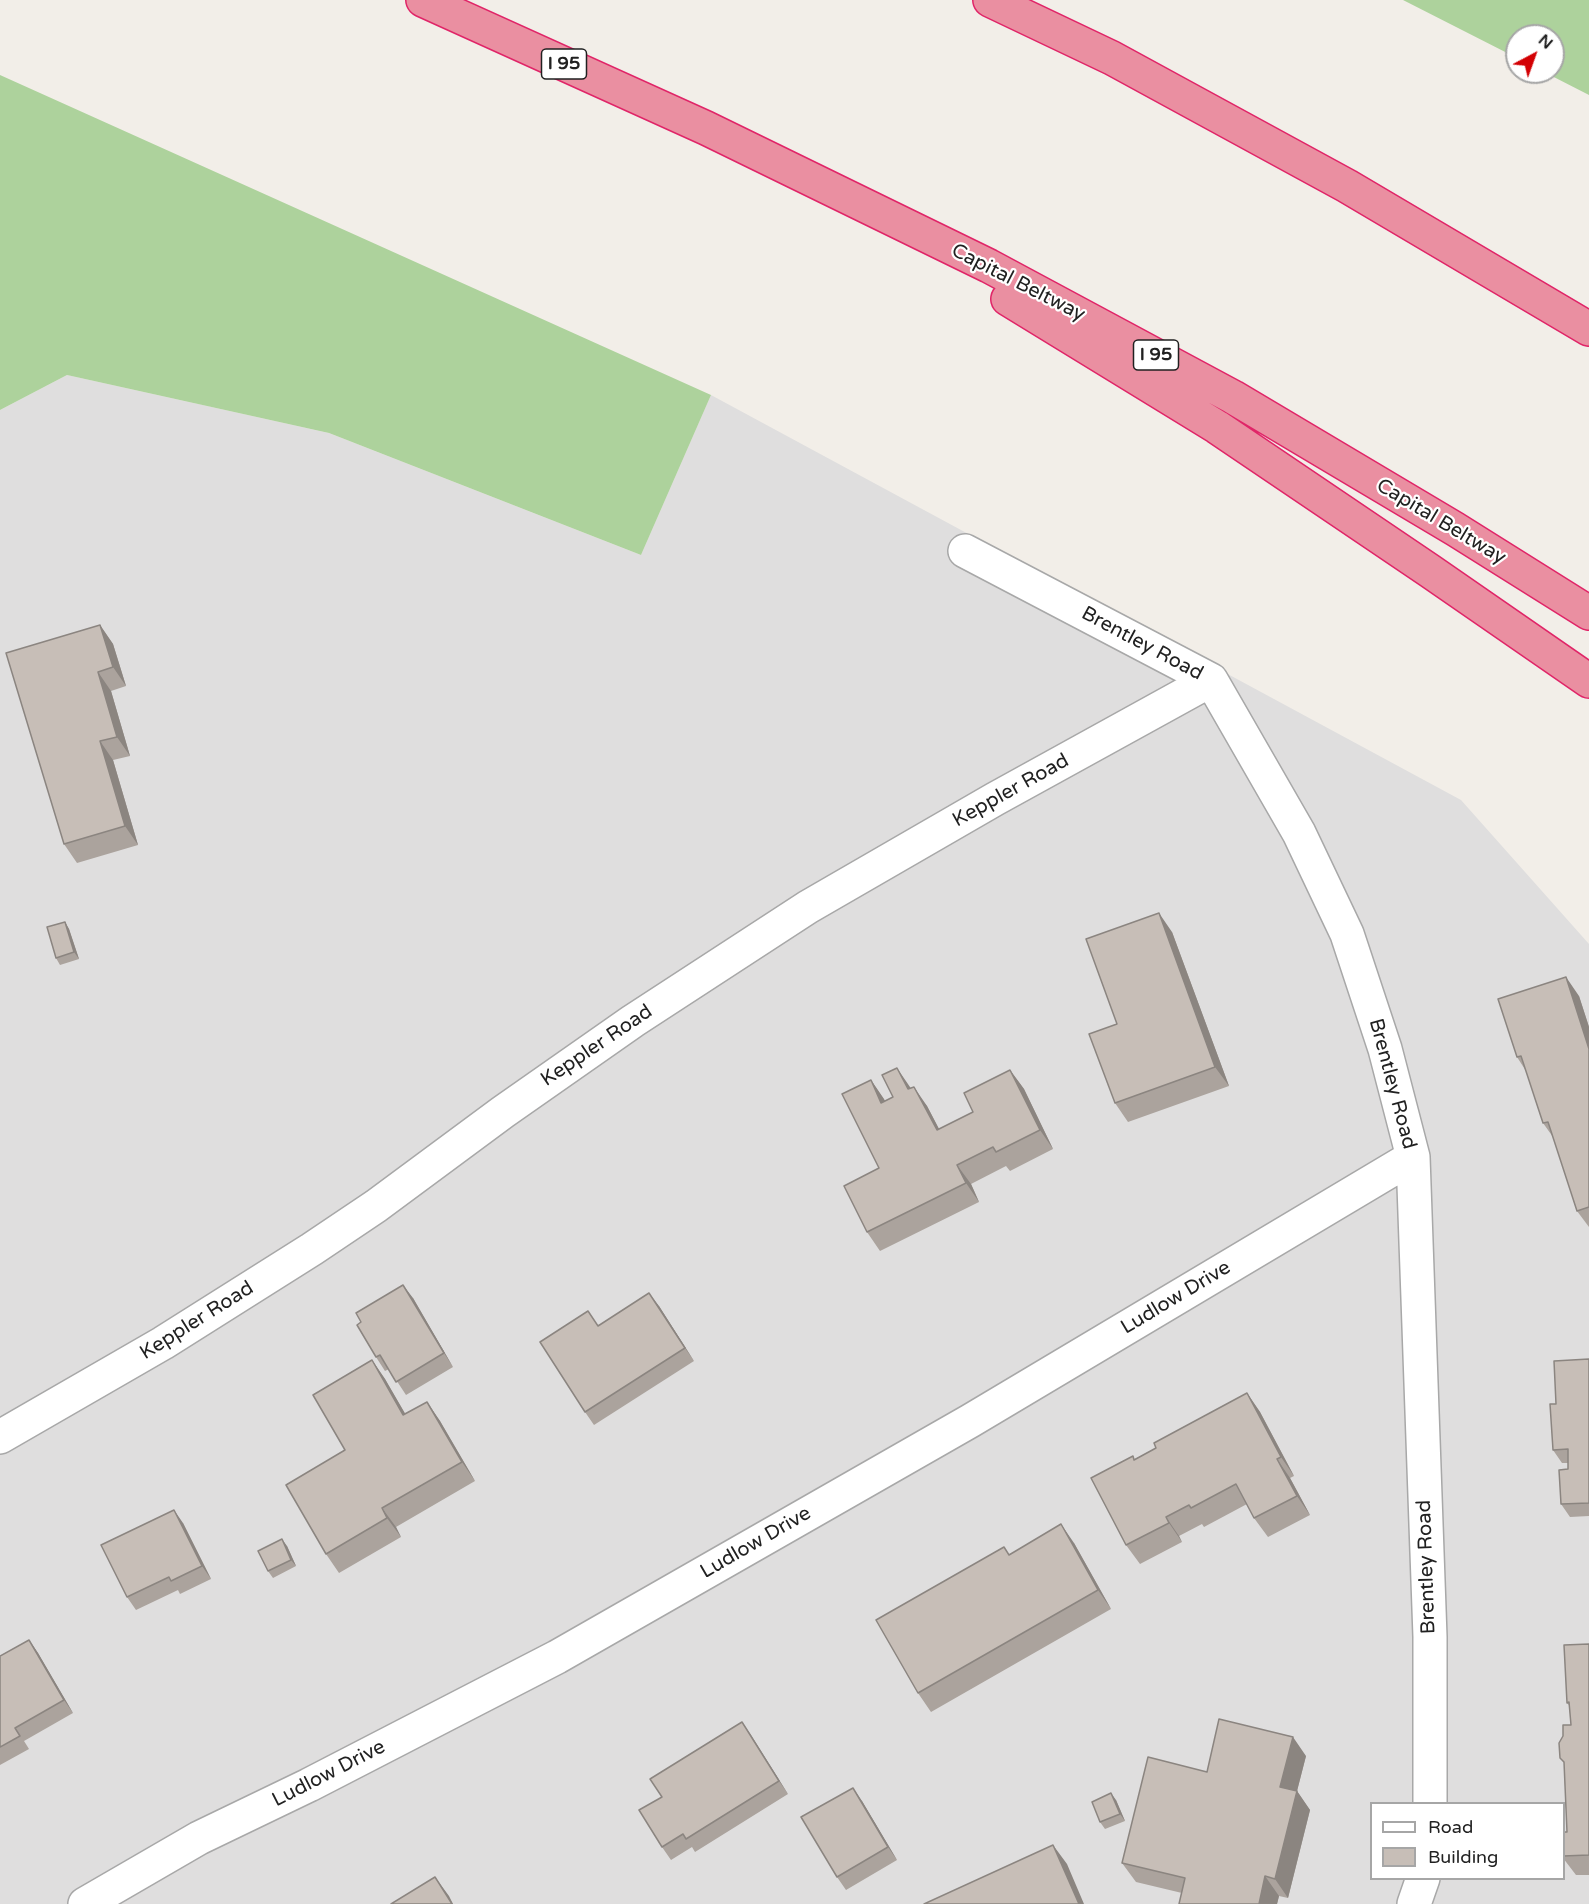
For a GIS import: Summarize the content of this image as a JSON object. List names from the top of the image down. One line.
{"streets":{"highway":["I 95","Capital Beltway"],"street":["Brentley Road","Keppler Road","Ludlow Drive"]},"crossings":[["Brentley Road","Keppler Road"],["Brentley Road","Ludlow Drive"]],"legend":["Road","Building"],"north":"top right"}
